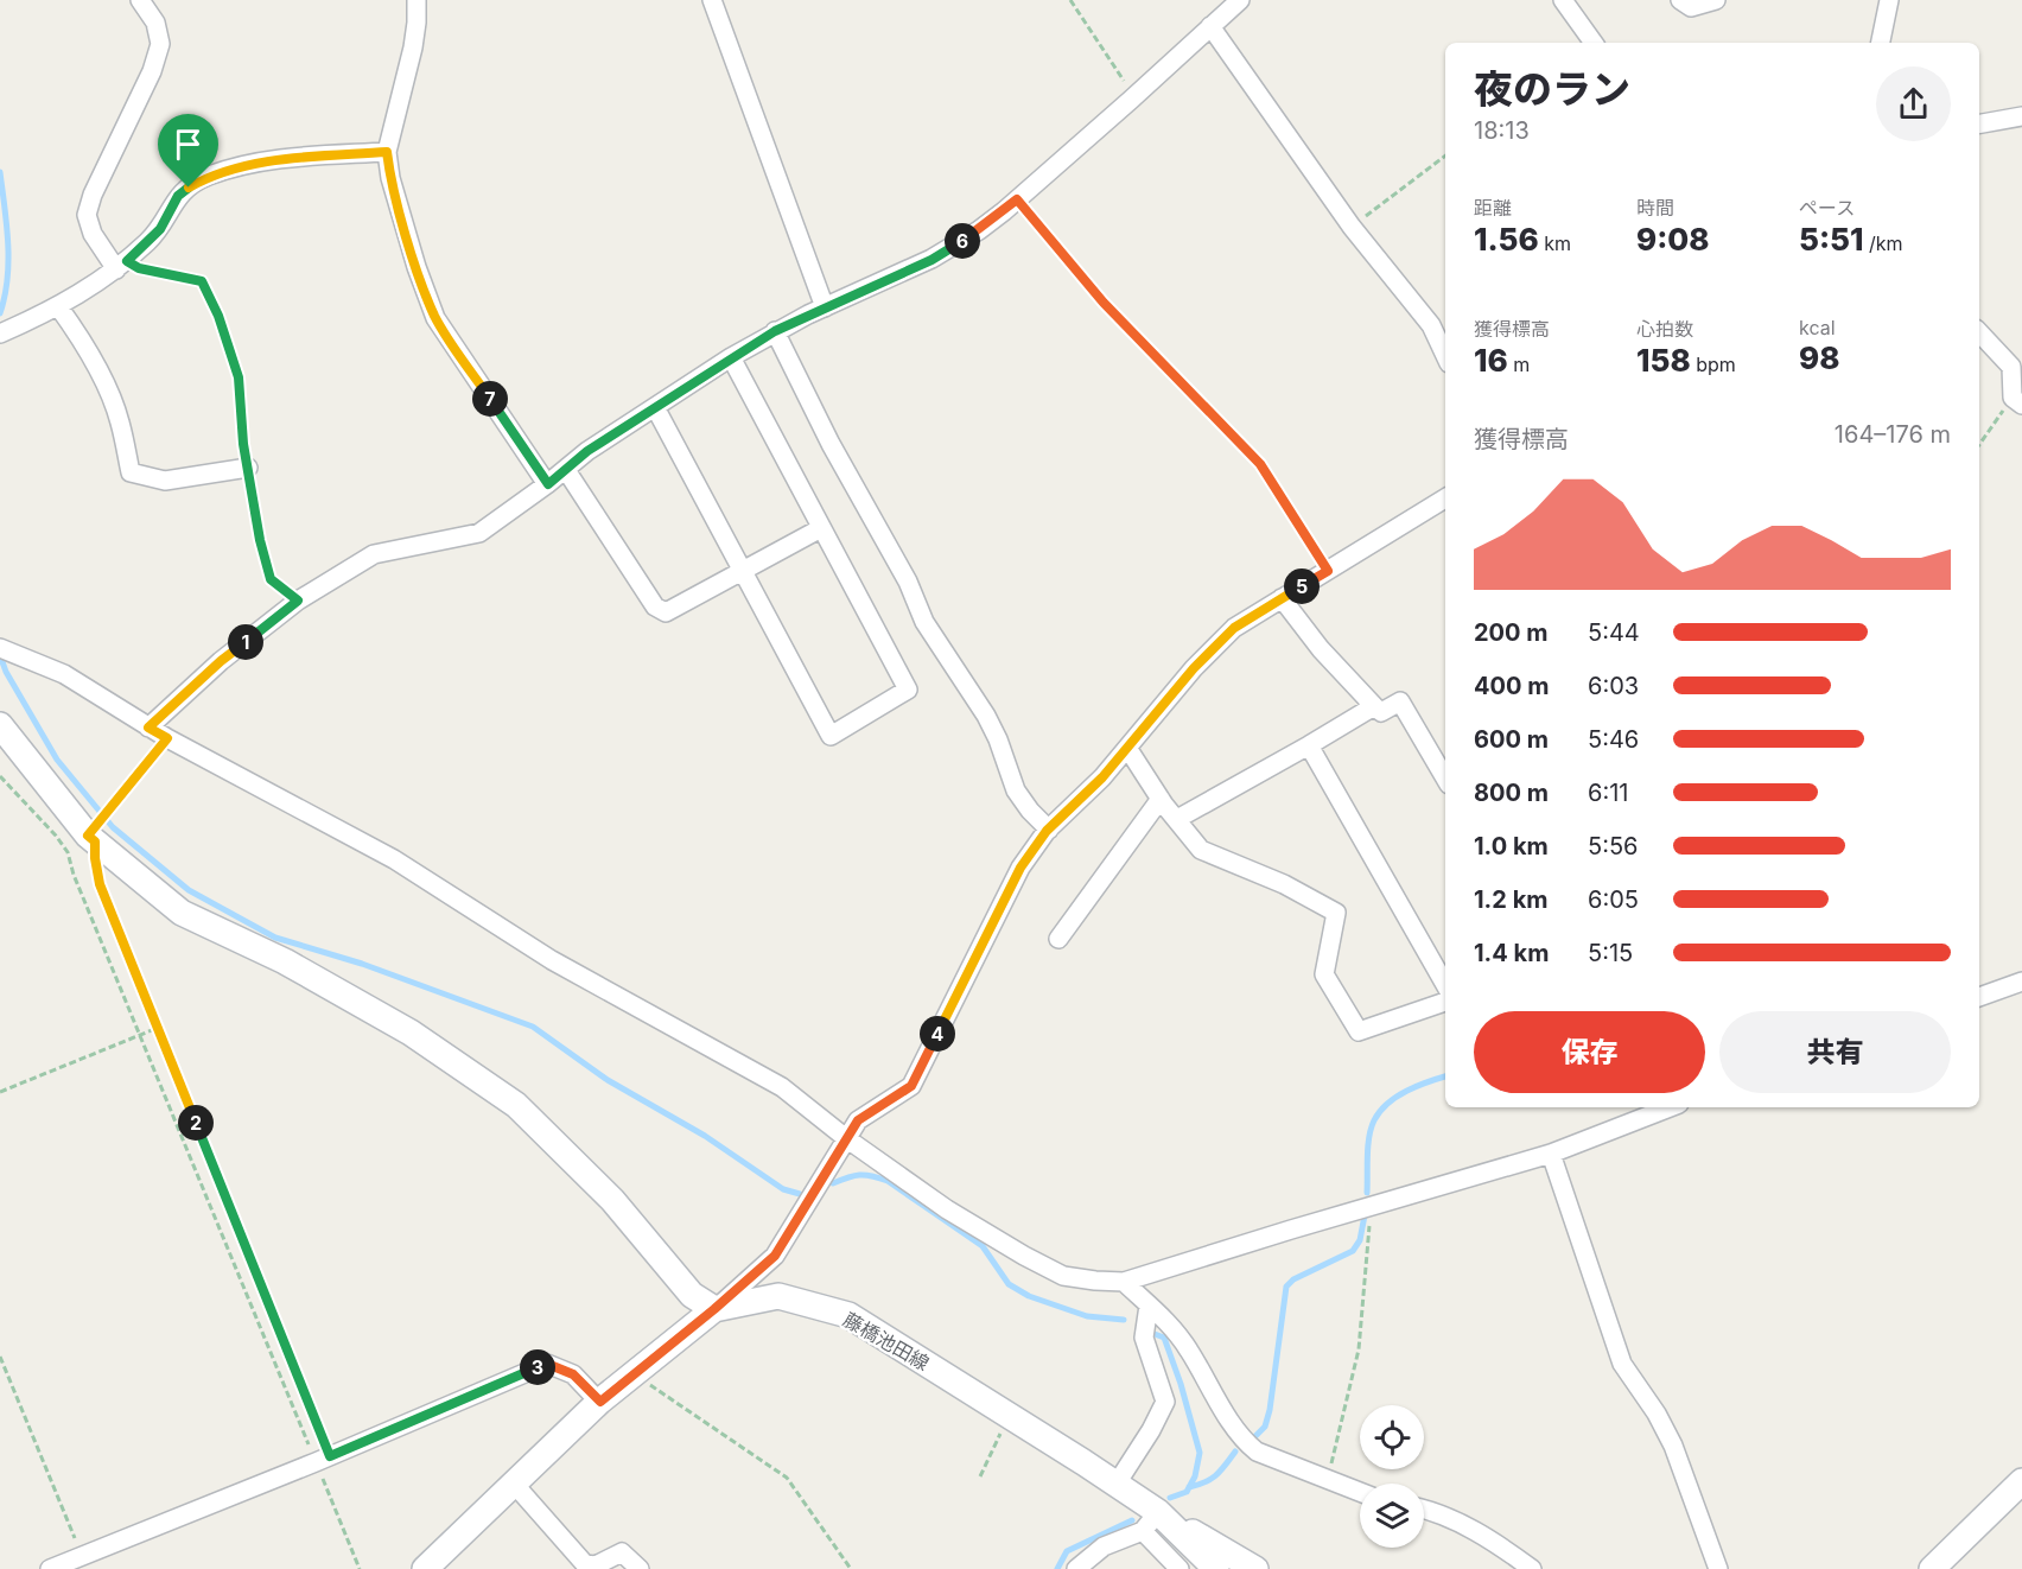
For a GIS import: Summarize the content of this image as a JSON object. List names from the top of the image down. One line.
{"streets":{"main road":["藤橋池田線"]},"page":{"heading":["夜のラン","18:13"],"stats":[["距離","1.56 km"],["時間","9:08"],["ペース","5:51 /km"],["獲得標高","16 m"],["心拍数","158 bpm"],["kcal","98"]],"pins":["6","7","5","1","4","2","3"],"chart":["獲得標高","164–176 m"],"list":[{"name":"200 m","note":"5:44"},{"name":"400 m","note":"6:03"},{"name":"600 m","note":"5:46"},{"name":"800 m","note":"6:11"},{"name":"1.0 km","note":"5:56"},{"name":"1.2 km","note":"6:05"},{"name":"1.4 km","note":"5:15"}],"buttons":["保存","共有"]}}
